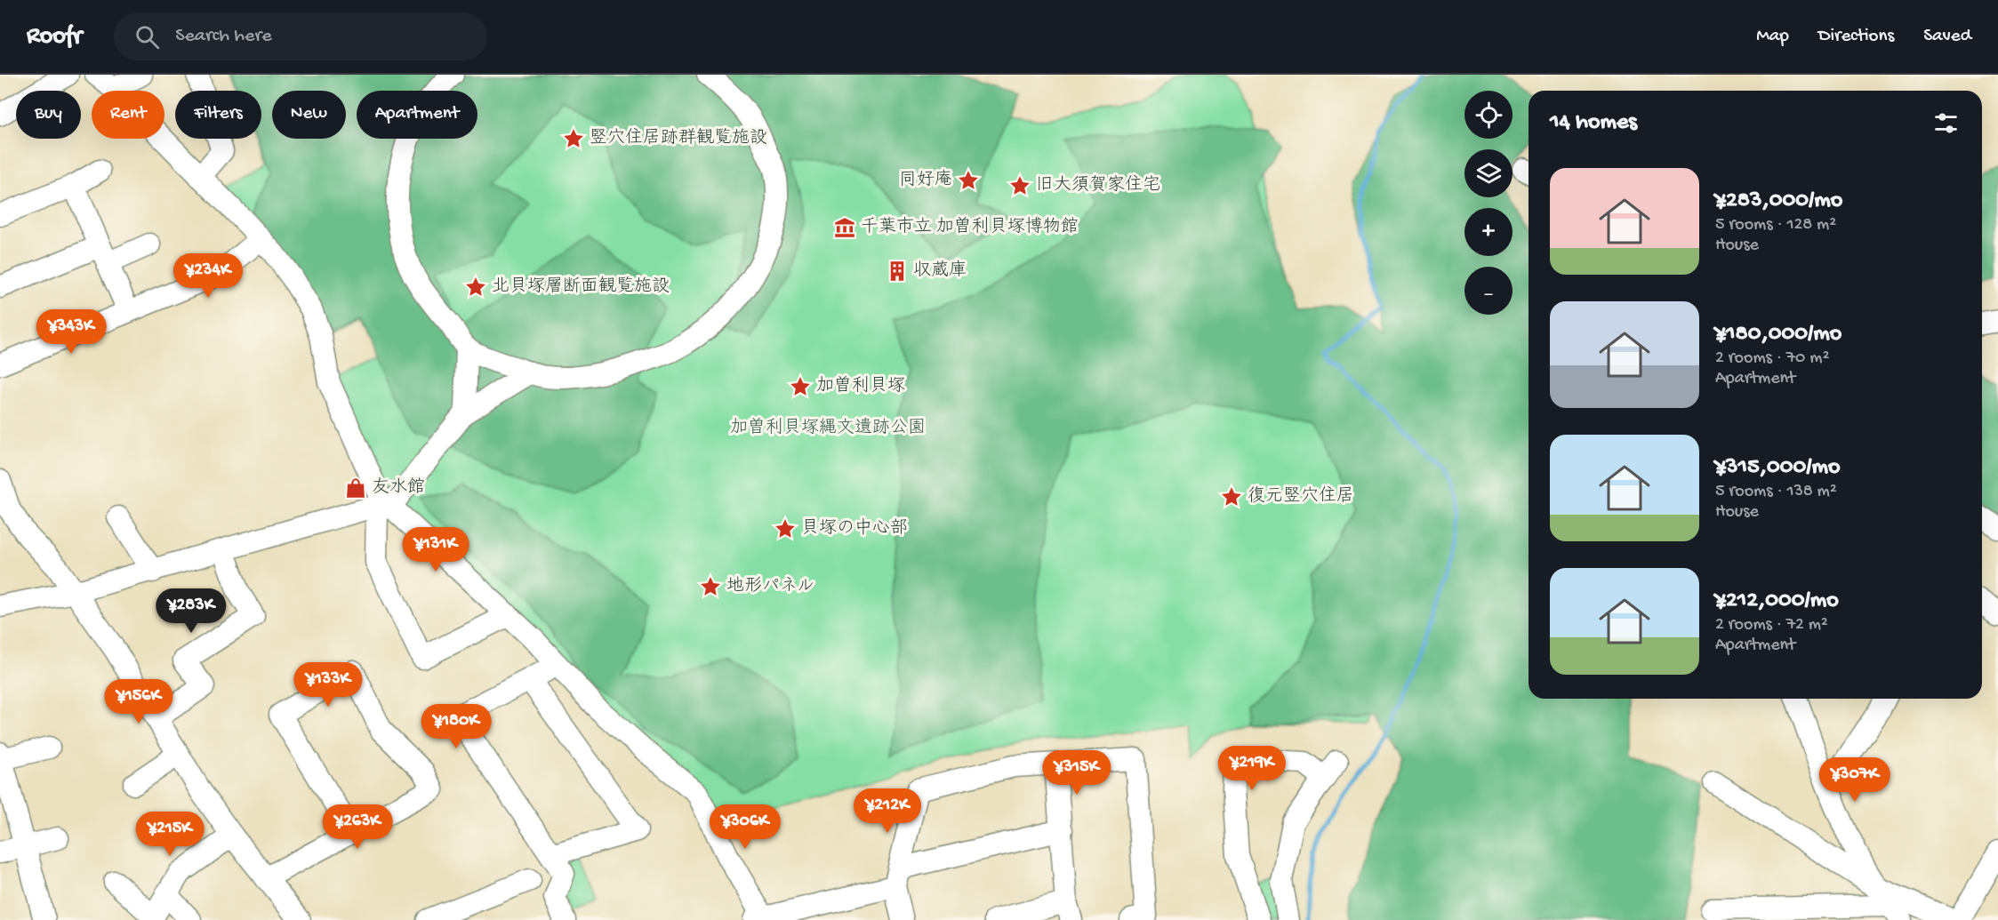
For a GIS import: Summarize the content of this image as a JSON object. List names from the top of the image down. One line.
{"parks":["加曽利貝塚縄文遺跡公園"],"places":{"place":["竪穴住居跡群観覧施設","同好庵","旧大須賀家住宅","北貝塚層断面観覧施設","加曽利貝塚","復元竪穴住居","貝塚の中心部","地形パネル"],"museum":["千葉市立 加曽利貝塚博物館"],"building":["収蔵庫"],"shop":["友水館"]},"page":{"header":"Roofr","search":"Search here","nav":["Map","Directions","Saved"],"map_buttons":["+","−"],"chip":["Buy","Rent","Filters","New","Apartment"],"heading":"14 homes","list":[{"name":"¥283,000/mo","note":"5 rooms · 128 m² · House"},{"name":"¥180,000/mo","note":"2 rooms · 70 m² · Apartment"},{"name":"¥315,000/mo","note":"5 rooms · 138 m² · House"},{"name":"¥212,000/mo","note":"2 rooms · 72 m² · Apartment"}],"price":["¥234K","¥343K","¥131K","¥283K","¥133K","¥156K","¥180K","¥219K","¥315K","¥307K","¥212K","¥263K","¥306K","¥215K"]}}
